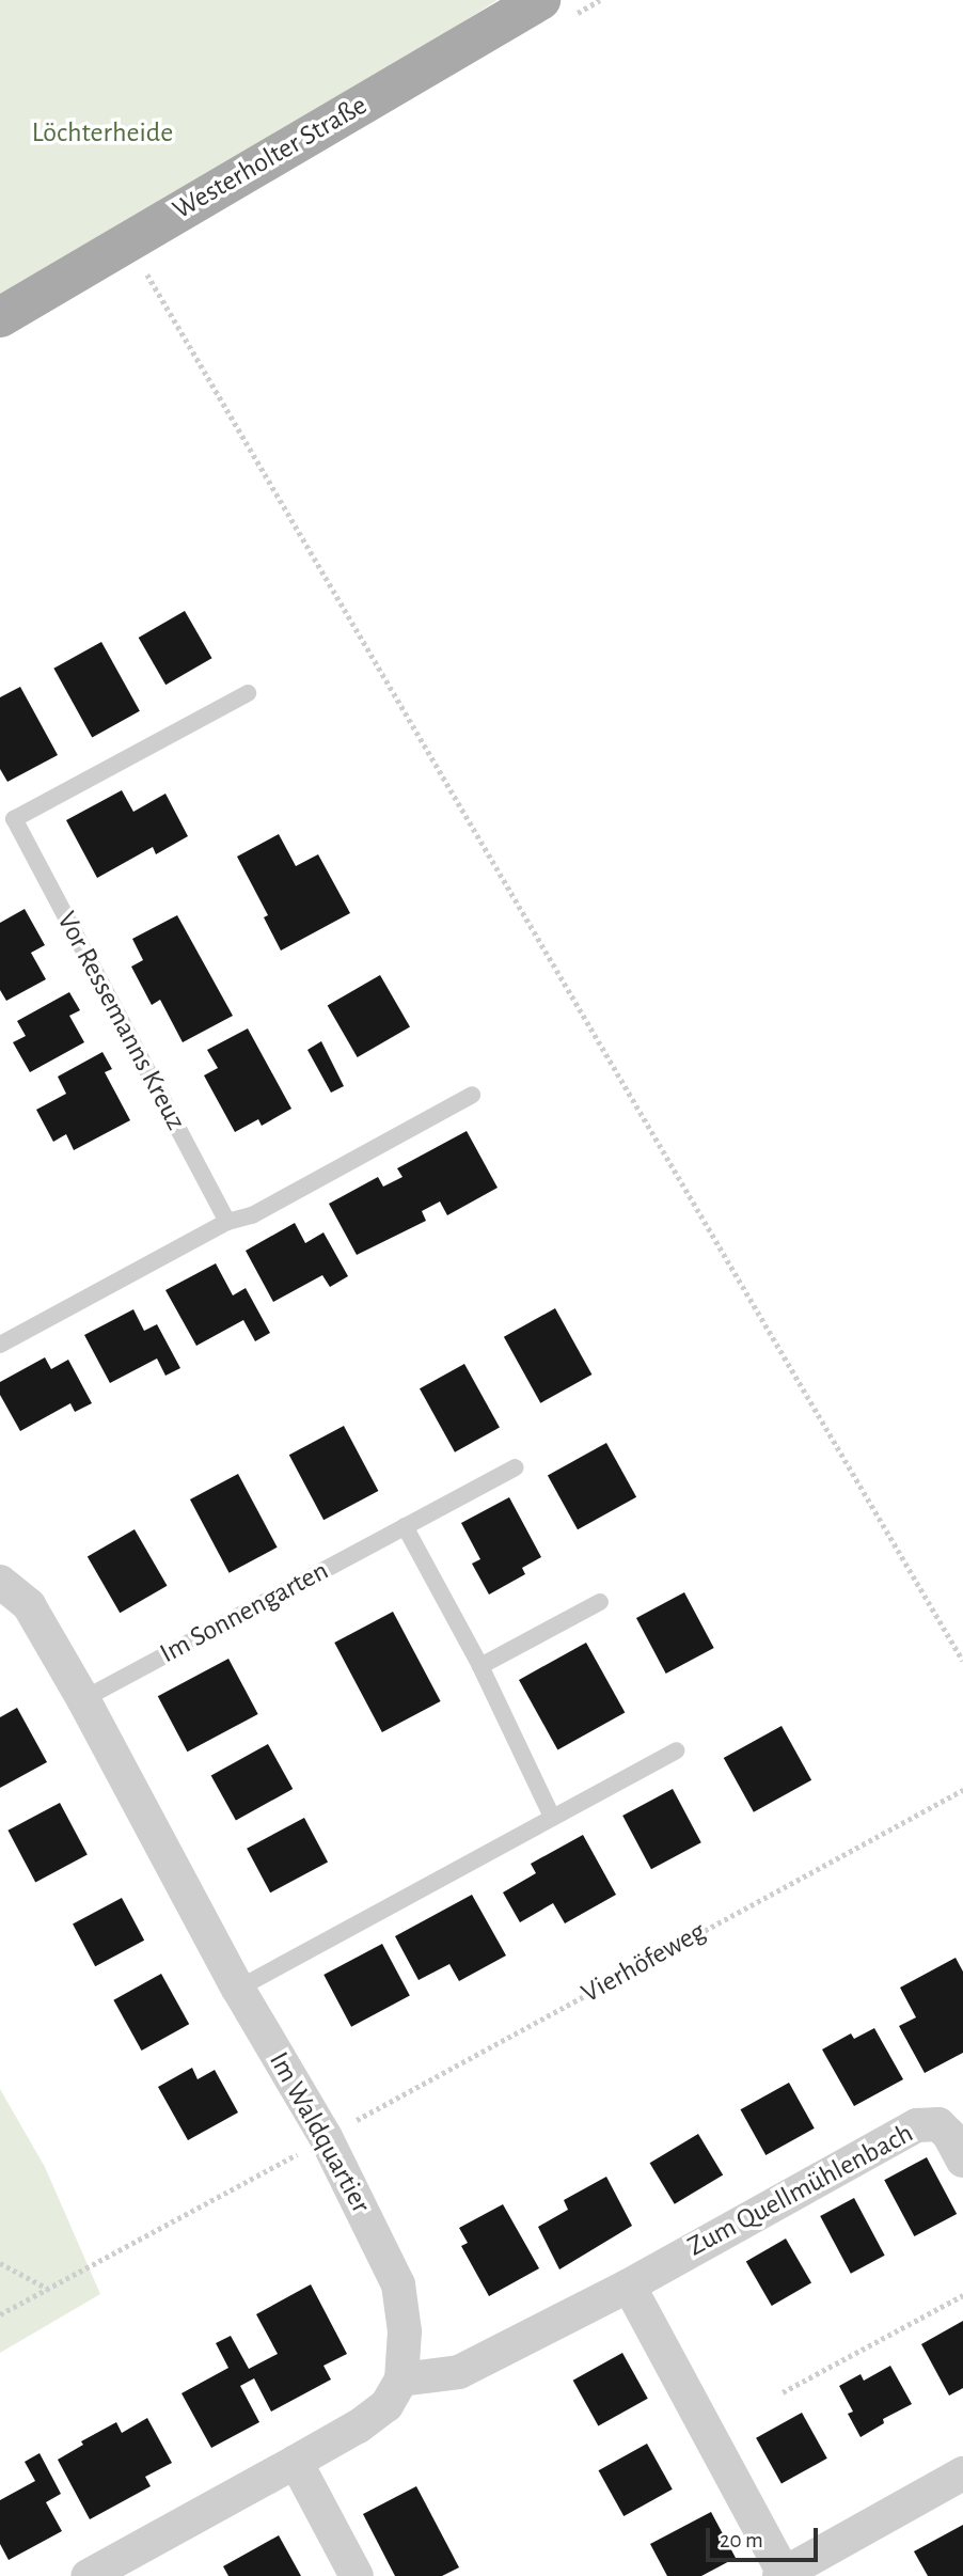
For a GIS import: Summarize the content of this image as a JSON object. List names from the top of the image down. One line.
{"streets":{"main road":["Westerholter Straße"],"street":["Im Waldquartier","Zum Quellmühlenbach"],"lane":["Vor Ressemanns Kreuz","Im Sonnengarten"],"path":["Vierhöfeweg"]},"crossings":[["Im Sonnengarten","Im Waldquartier"],["Vierhöfeweg","Im Waldquartier"],["Im Waldquartier","Zum Quellmühlenbach"]],"parks":["Löchterheide"],"scale_bar":"20 m"}
